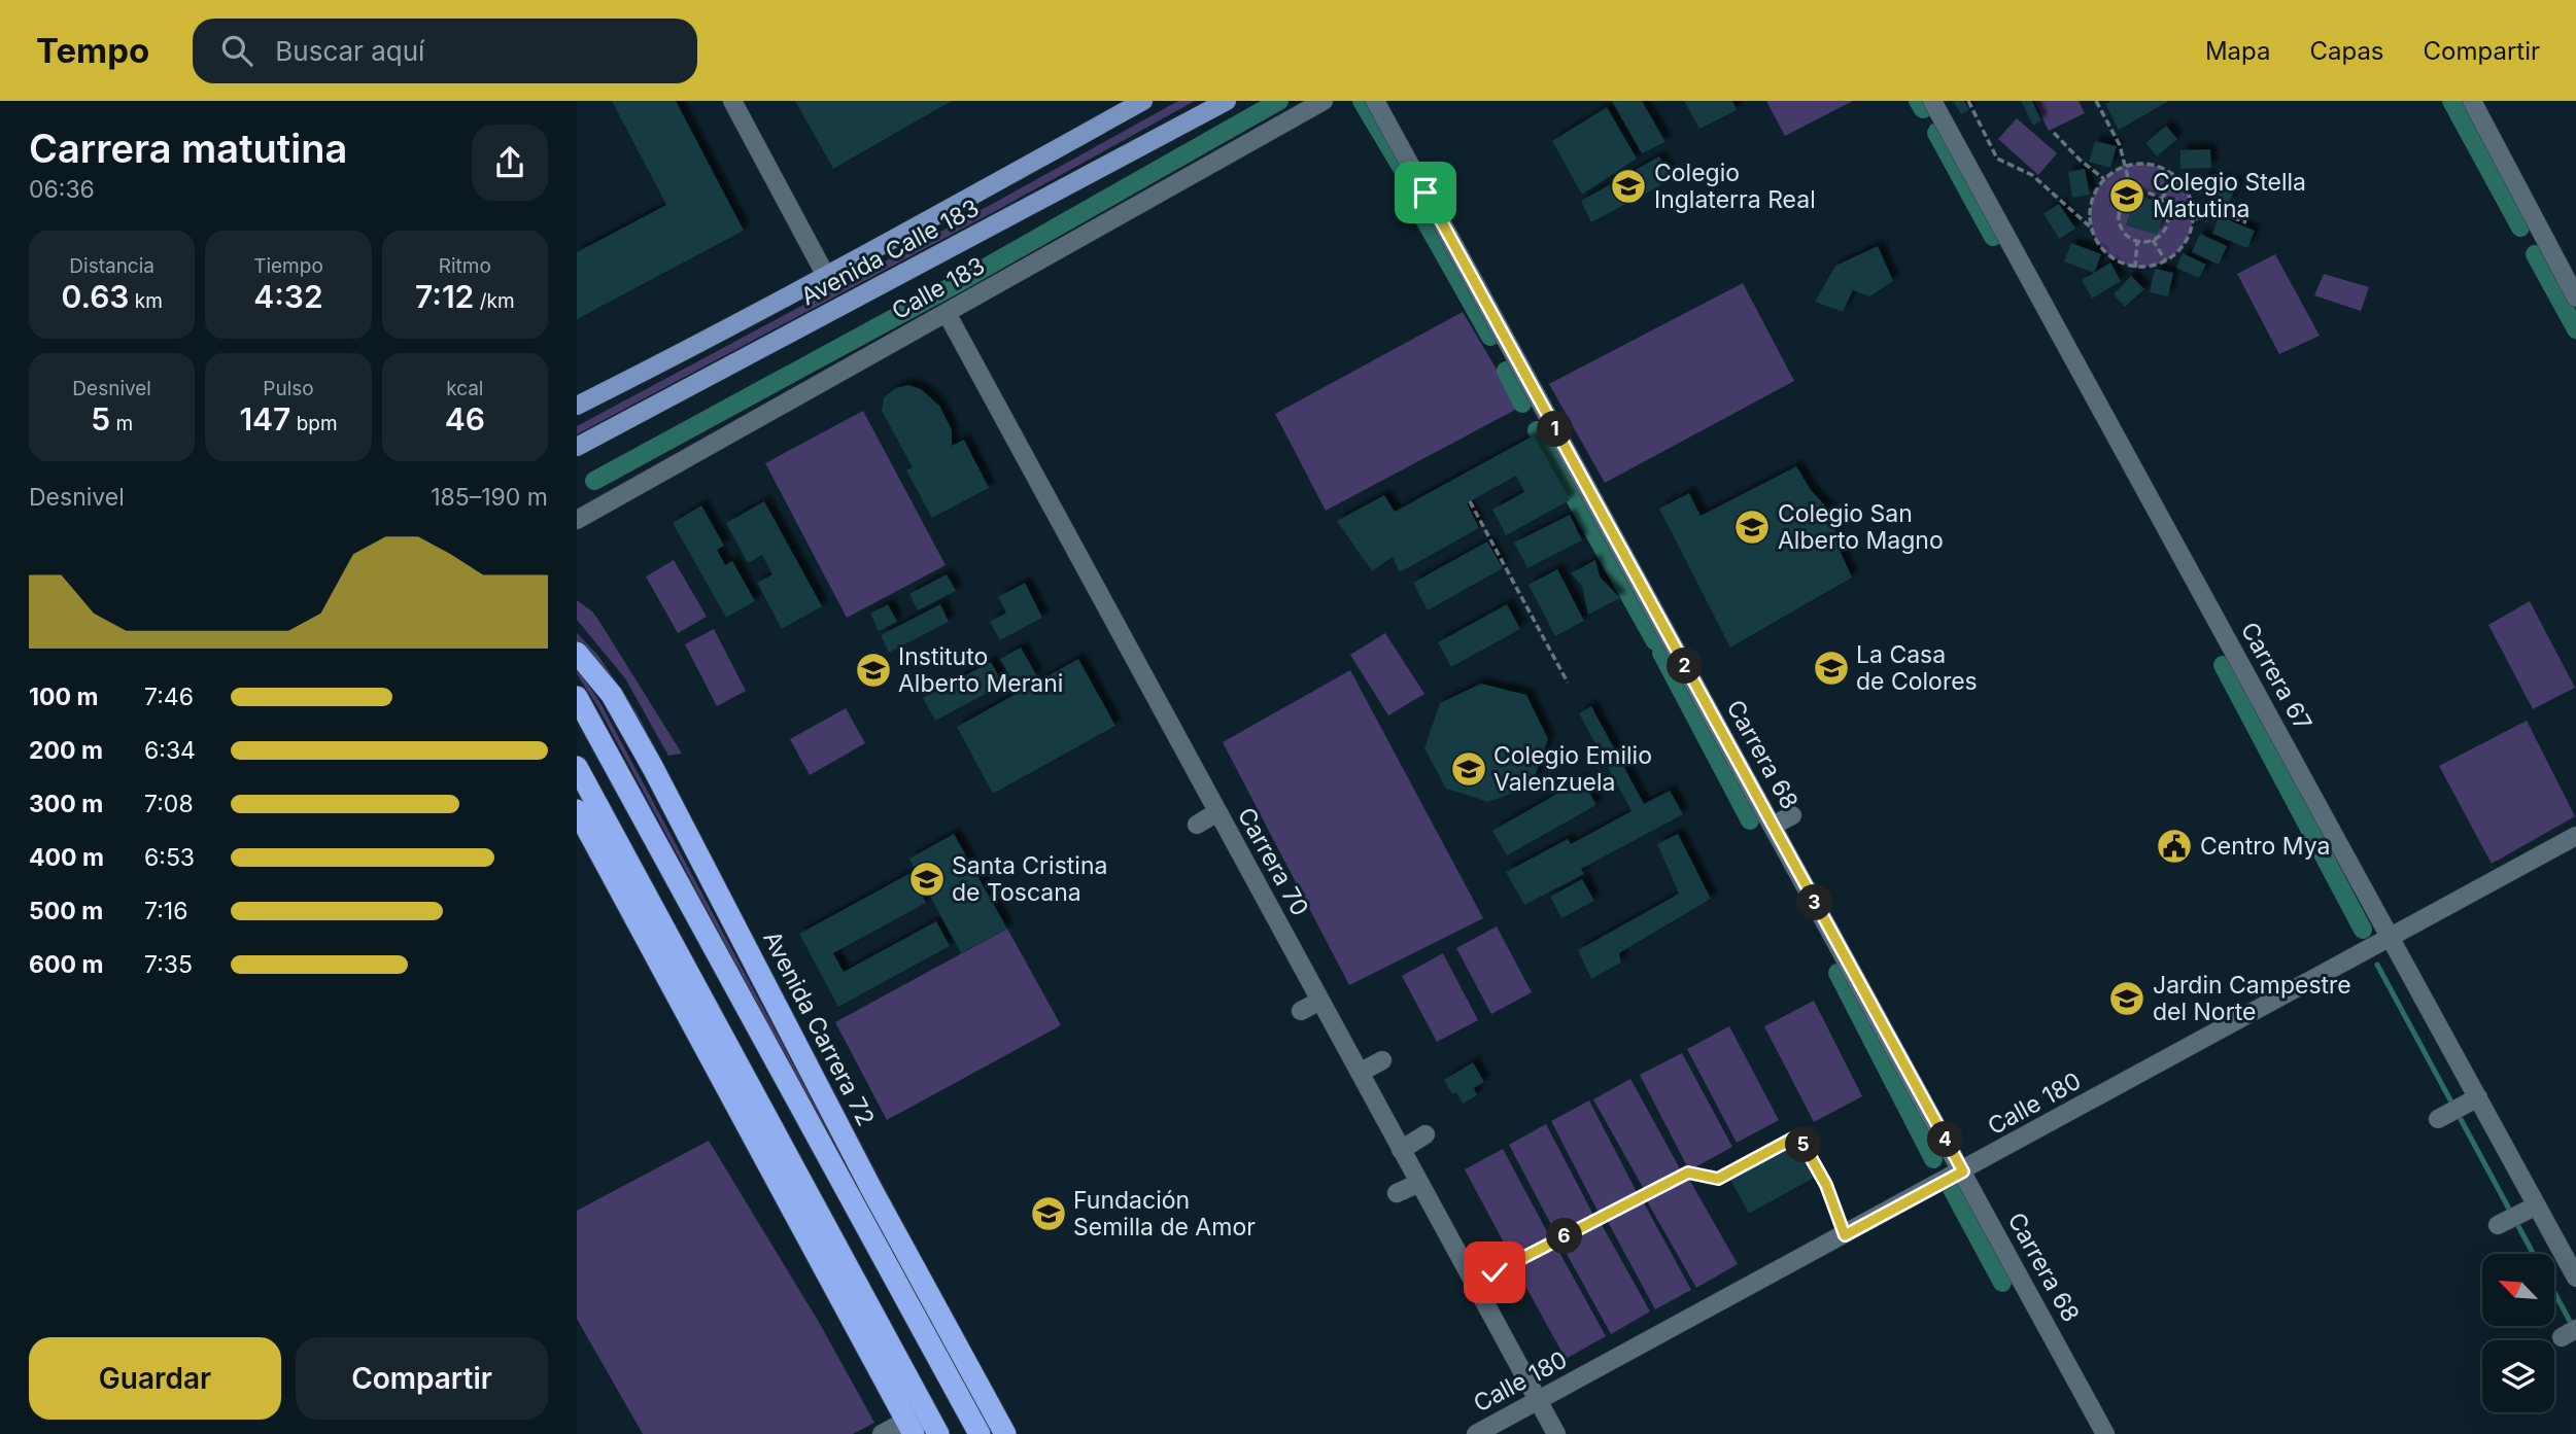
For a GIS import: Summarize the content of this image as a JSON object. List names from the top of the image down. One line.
{"streets":{"highway":["Avenida Carrera 72"],"main road":["Avenida Calle 183"],"street":["Calle 183","Carrera 67","Carrera 68","Carrera 70","Calle 180"]},"crossings":[["Calle 183","Carrera 70"],["Carrera 67","Calle 180"],["Carrera 68","Calle 180"],["Carrera 70","Calle 180"]],"places":{"school or university":["Colegio Inglaterra Real","Colegio Stella Matutina","Colegio San Alberto Magno","La Casa de Colores","Instituto Alberto Merani","Colegio Emilio Valenzuela","Santa Cristina de Toscana","Jardin Campestre del Norte","Fundación Semilla de Amor"],"public building":["Centro Mya"]},"north":"top left","page":{"header":"Tempo","search":"Buscar aquí","nav":["Mapa","Capas","Compartir"],"heading":["Carrera matutina","06:36"],"stats":[["Distancia","0.63 km"],["Tiempo","4:32"],["Ritmo","7:12 /km"],["Desnivel","5 m"],["Pulso","147 bpm"],["kcal","46"]],"pins":["1","2","3","4","5","6"],"chart":["Desnivel","185–190 m"],"list":[{"name":"100 m","note":"7:46"},{"name":"200 m","note":"6:34"},{"name":"300 m","note":"7:08"},{"name":"400 m","note":"6:53"},{"name":"500 m","note":"7:16"},{"name":"600 m","note":"7:35"}],"buttons":["Guardar","Compartir"]}}
